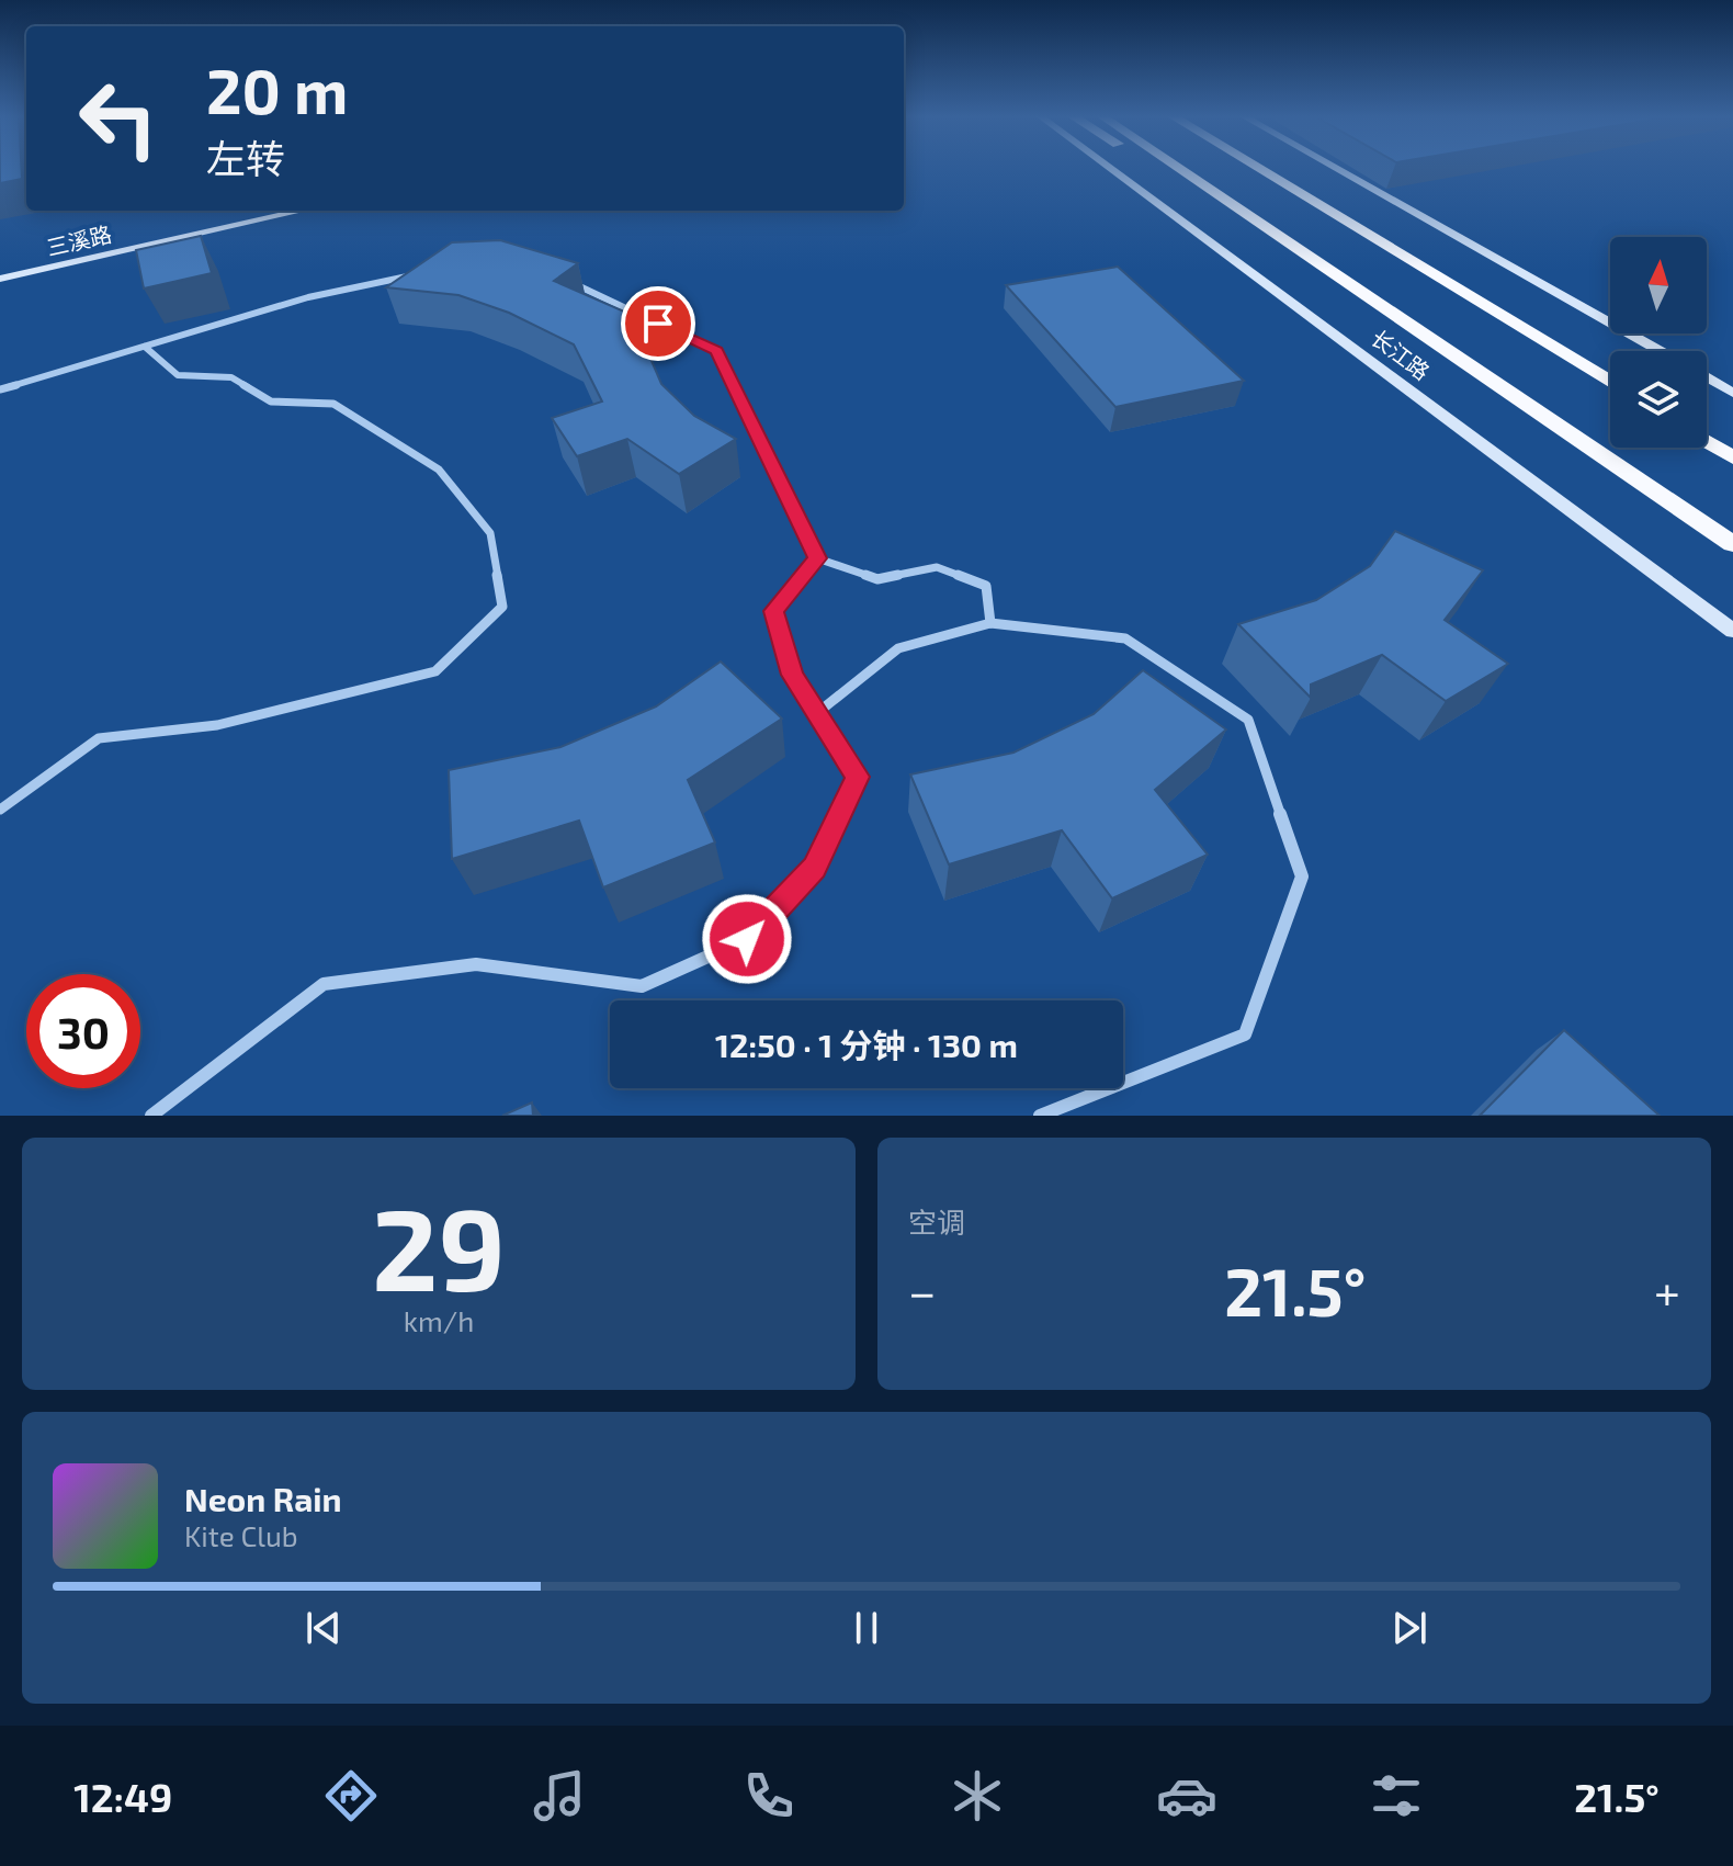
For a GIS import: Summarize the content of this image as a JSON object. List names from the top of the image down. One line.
{"streets":{"highway":["长江路"],"main road":["三溪路"]},"north":"top","page":{"turn":["20 m","左转"],"limit":"30","trip":"12:50 · 1 分钟 · 130 m","tile":[["29","km/h"],"空调"],"heat":["−","21.5°","+"],"song":["Neon Rain","Kite Club"],"tabs":["12:49","21.5°"]}}
